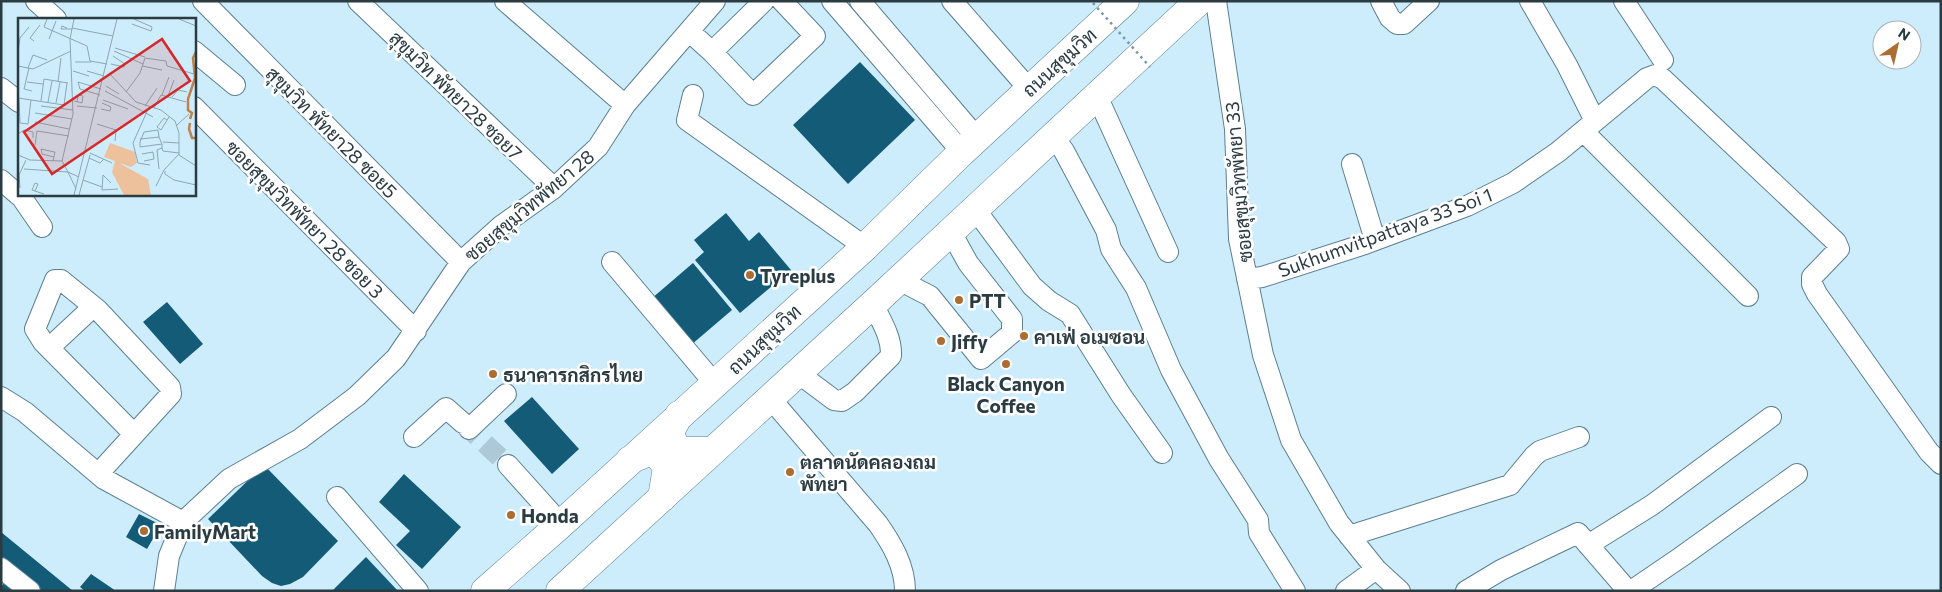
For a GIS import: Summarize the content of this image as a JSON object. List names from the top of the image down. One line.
{"streets":{"highway":["ถนนสุขุมวิท"],"street":["สุขุมวิท พัทยา28 ซอย7","สุขุมวิท พัทยา28 ซอย5","ซอยสุขุมวิทพัทยา 33","ซอยสุขุมวิทพัทยา 28","ซอยสุขุมวิทพัทยา 28 ซอย 3","Sukhumvitpattaya 33 Soi 1"]},"crossings":[["สุขุมวิท พัทยา28 ซอย7","ซอยสุขุมวิทพัทยา 28"],["สุขุมวิท พัทยา28 ซอย5","ซอยสุขุมวิทพัทยา 28"],["ซอยสุขุมวิทพัทยา 33","Sukhumvitpattaya 33 Soi 1"],["ซอยสุขุมวิทพัทยา 28","ซอยสุขุมวิทพัทยา 28 ซอย 3"]],"places":["Tyreplus","PTT","คาเฟ่ อเมซอน","Jiffy","Black Canyon Coffee","ธนาคารกสิกรไทย","ตลาดนัดคลองถม พัทยา","Honda","FamilyMart"],"north":"top right"}
